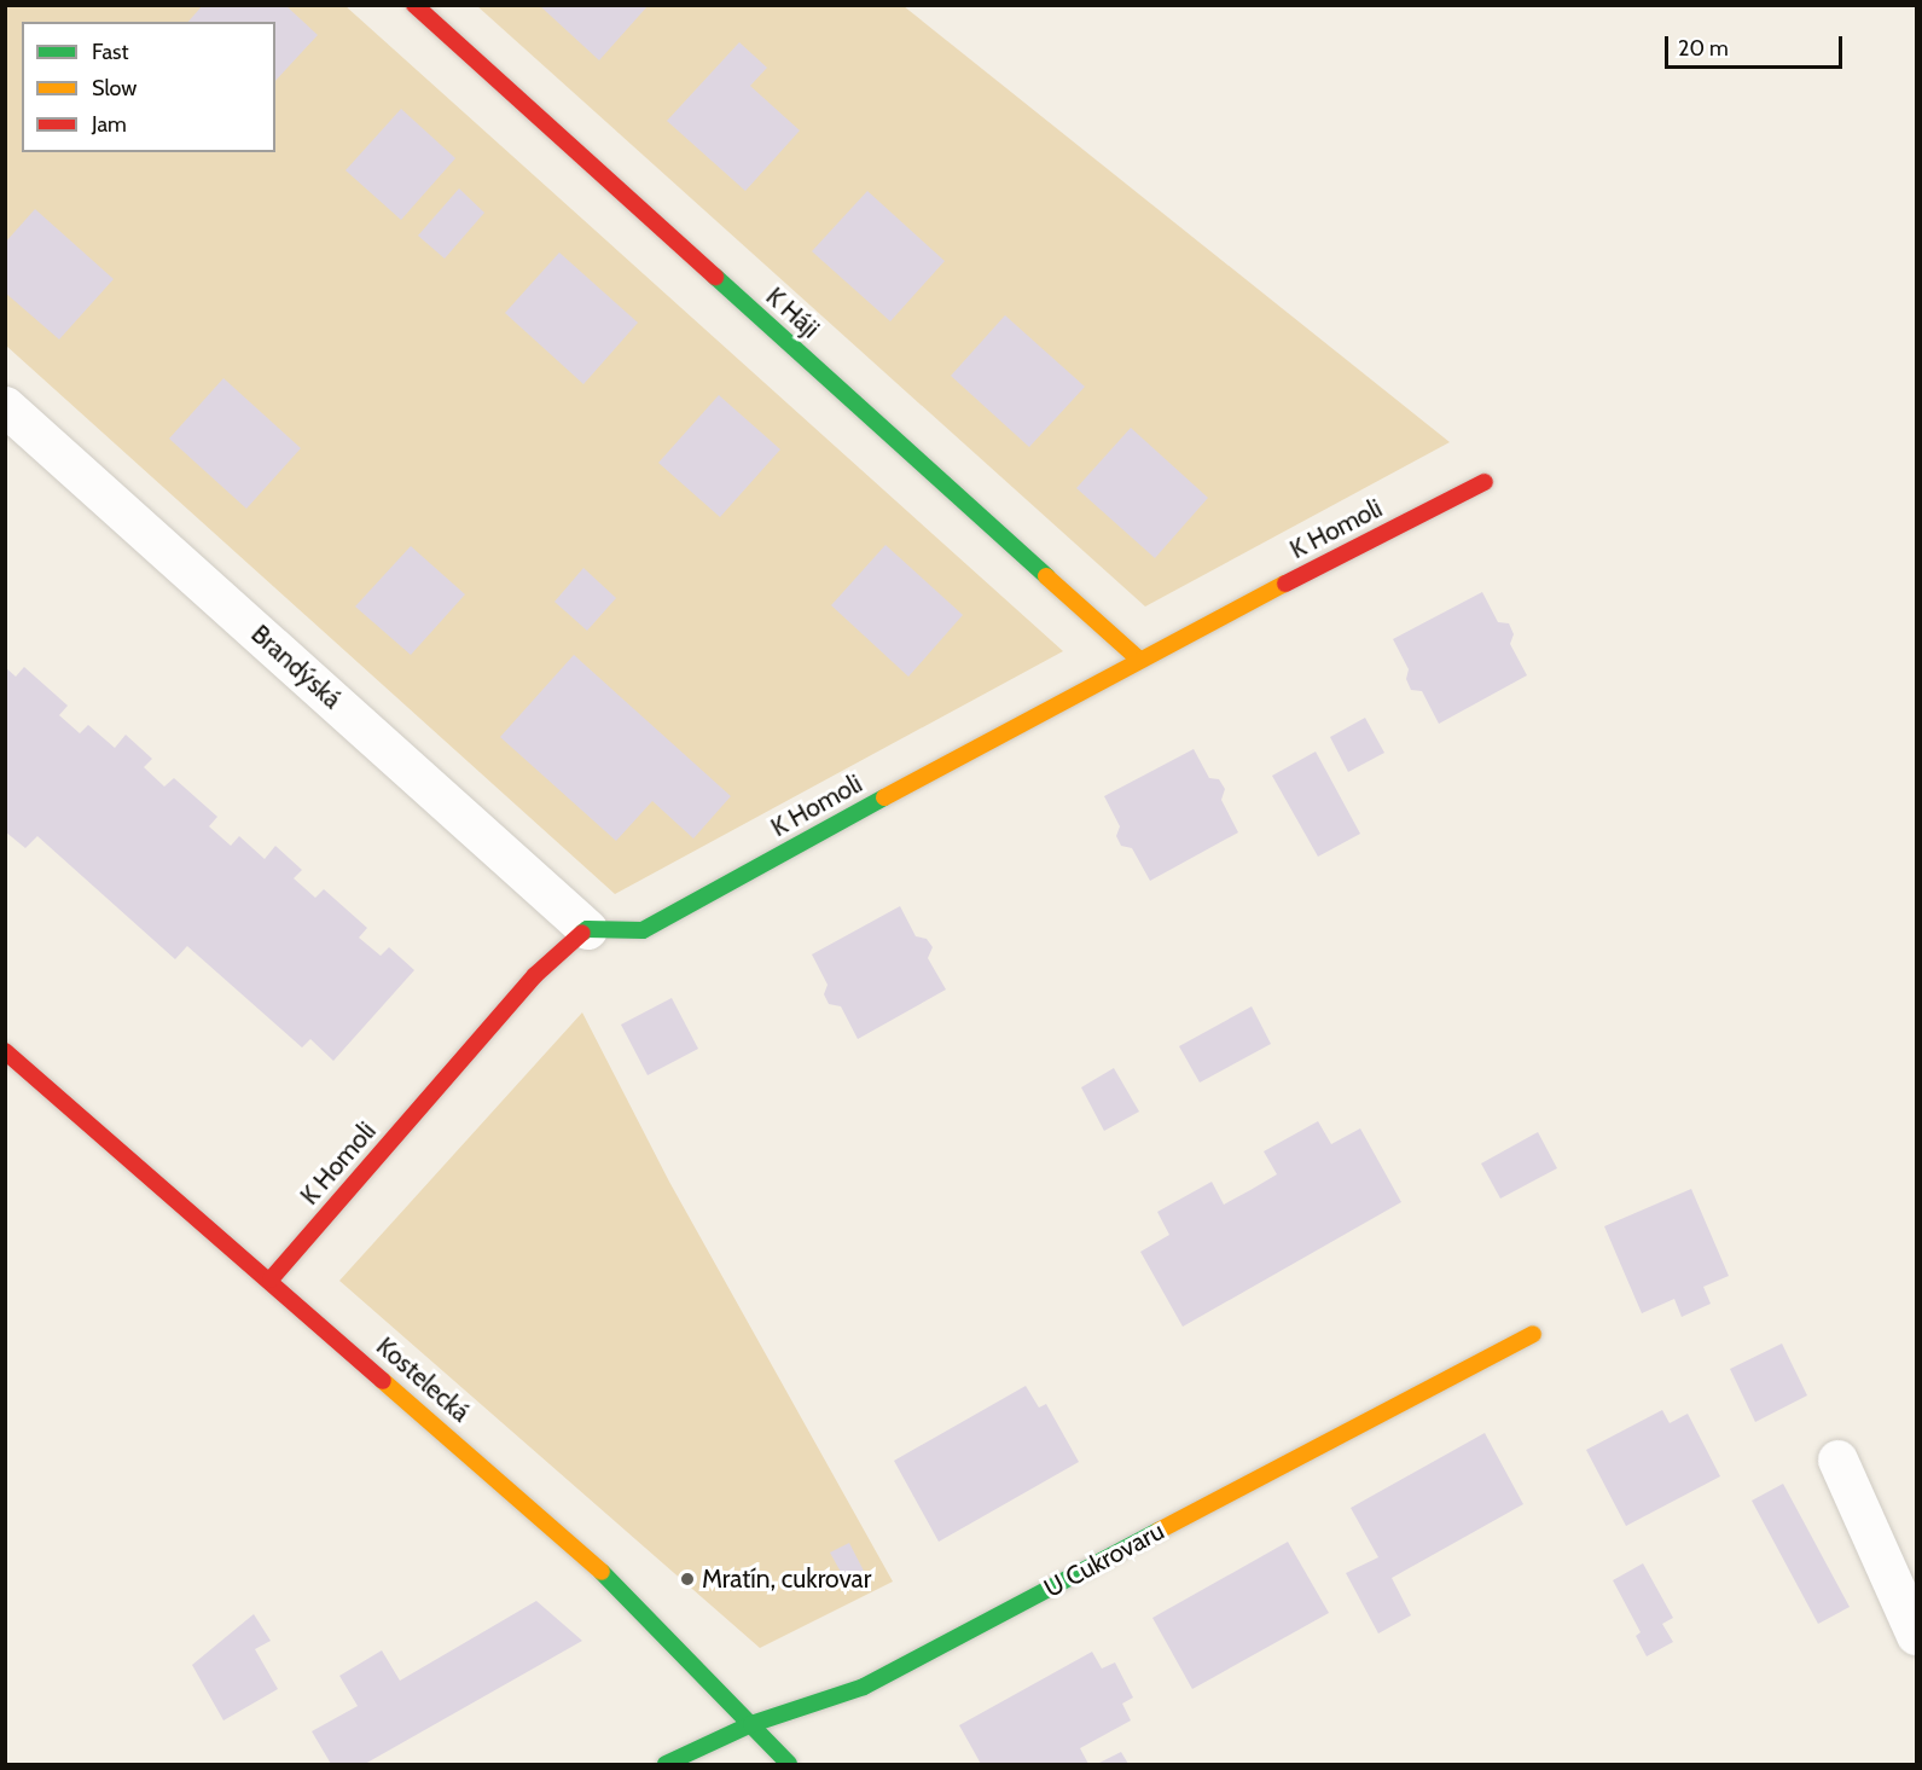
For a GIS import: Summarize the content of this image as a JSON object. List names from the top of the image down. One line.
{"streets":{"street":["K Háji","K Homoli","Brandýská","Kostelecká","U Cukrovaru"]},"crossings":[["K Háji","K Homoli"],["K Homoli","Brandýská"],["K Homoli","Kostelecká"],["Kostelecká","U Cukrovaru"]],"places":["Mratín, cukrovar"],"legend":["Fast","Slow","Jam"],"scale_bar":"20 m"}
